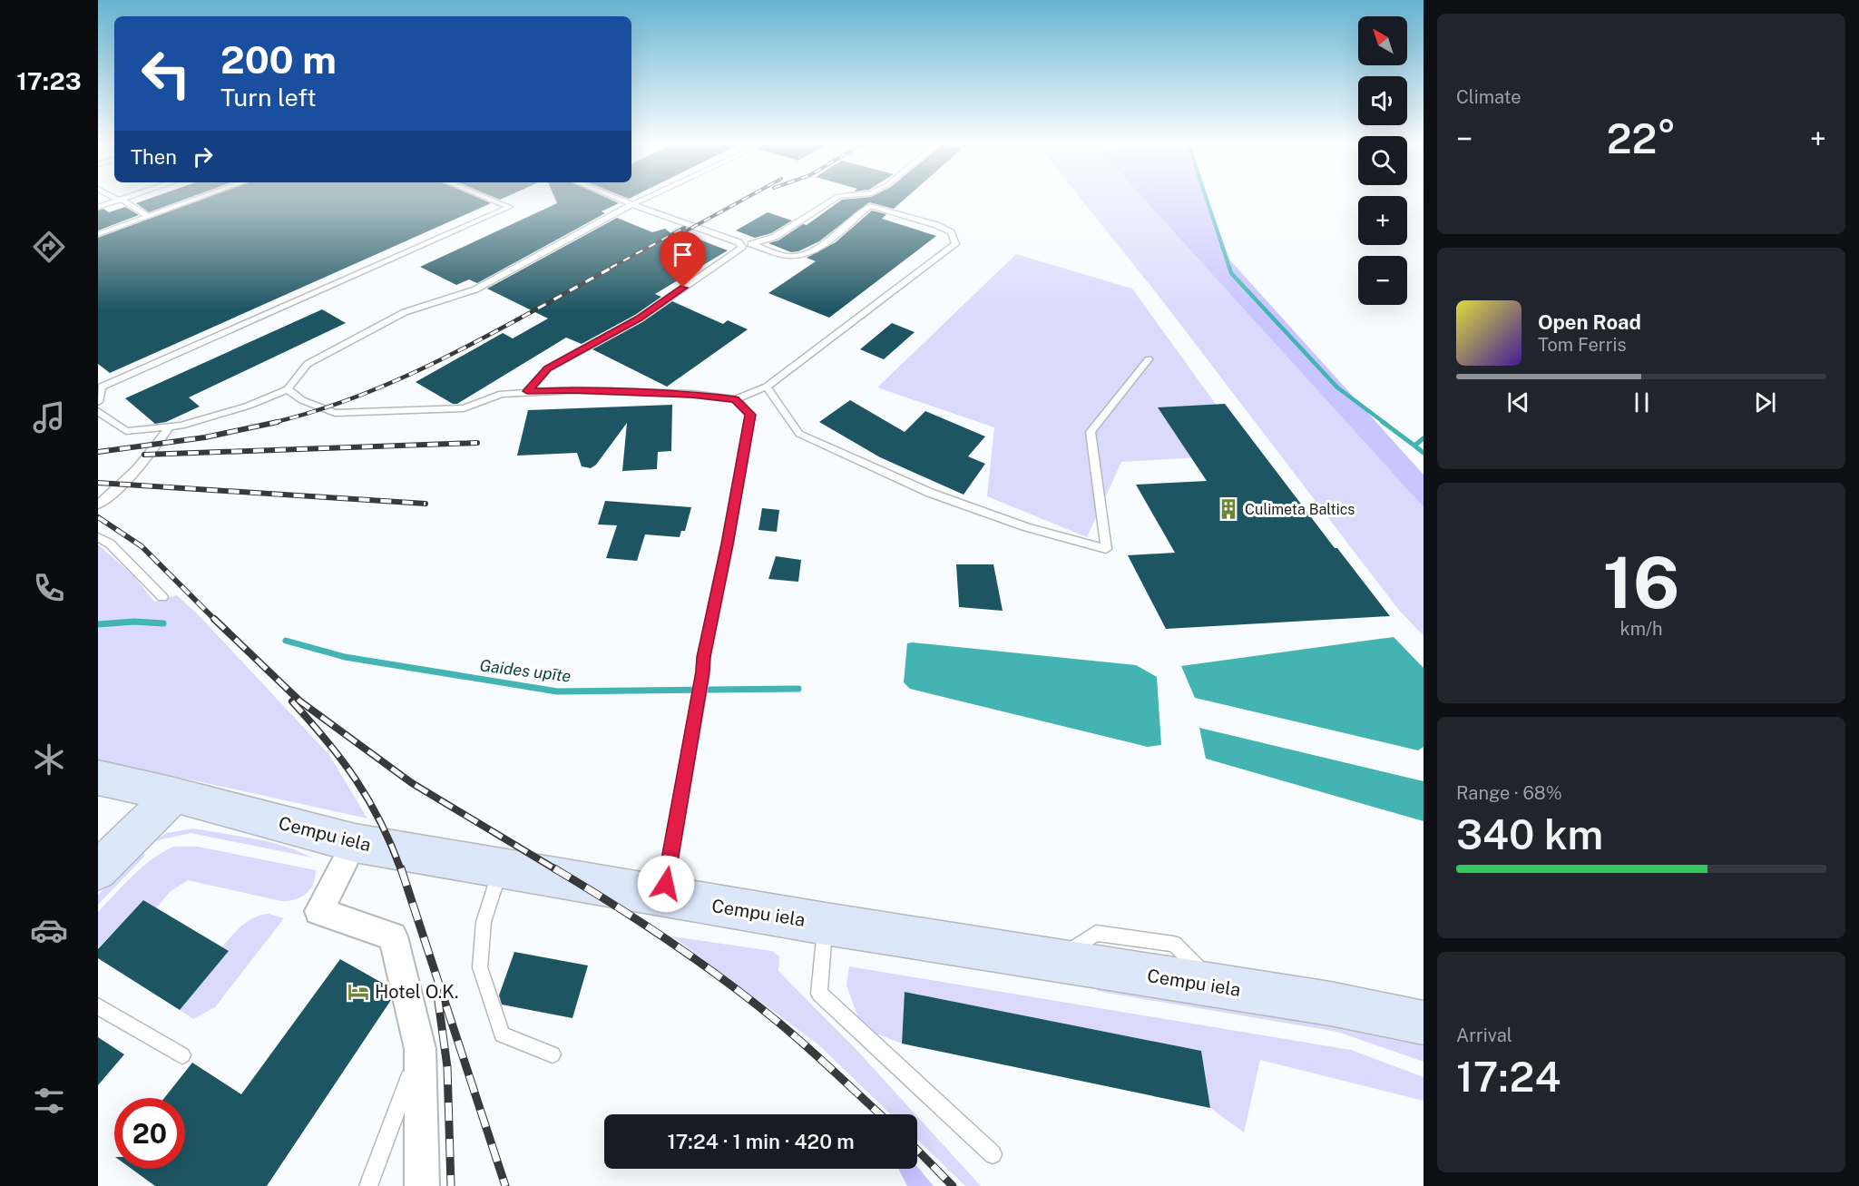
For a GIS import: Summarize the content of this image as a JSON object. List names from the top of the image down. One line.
{"streets":{"main road":["Cempu iela"]},"water":["Gaides upīte"],"places":{"building":["Culimeta Baltics"],"hotel":["Hotel O.K."]},"north":"top left","page":{"tabs":"17:23","tile":["Climate",["16","km/h"],["Range · 68%","340 km"],["Arrival","17:24"]],"map_buttons":["+","−"],"turn":["200 m","Turn left"],"heat":["−","22°","+"],"then":"Then","song":["Open Road","Tom Ferris"],"limit":"20","trip":"17:24 · 1 min · 420 m"}}
